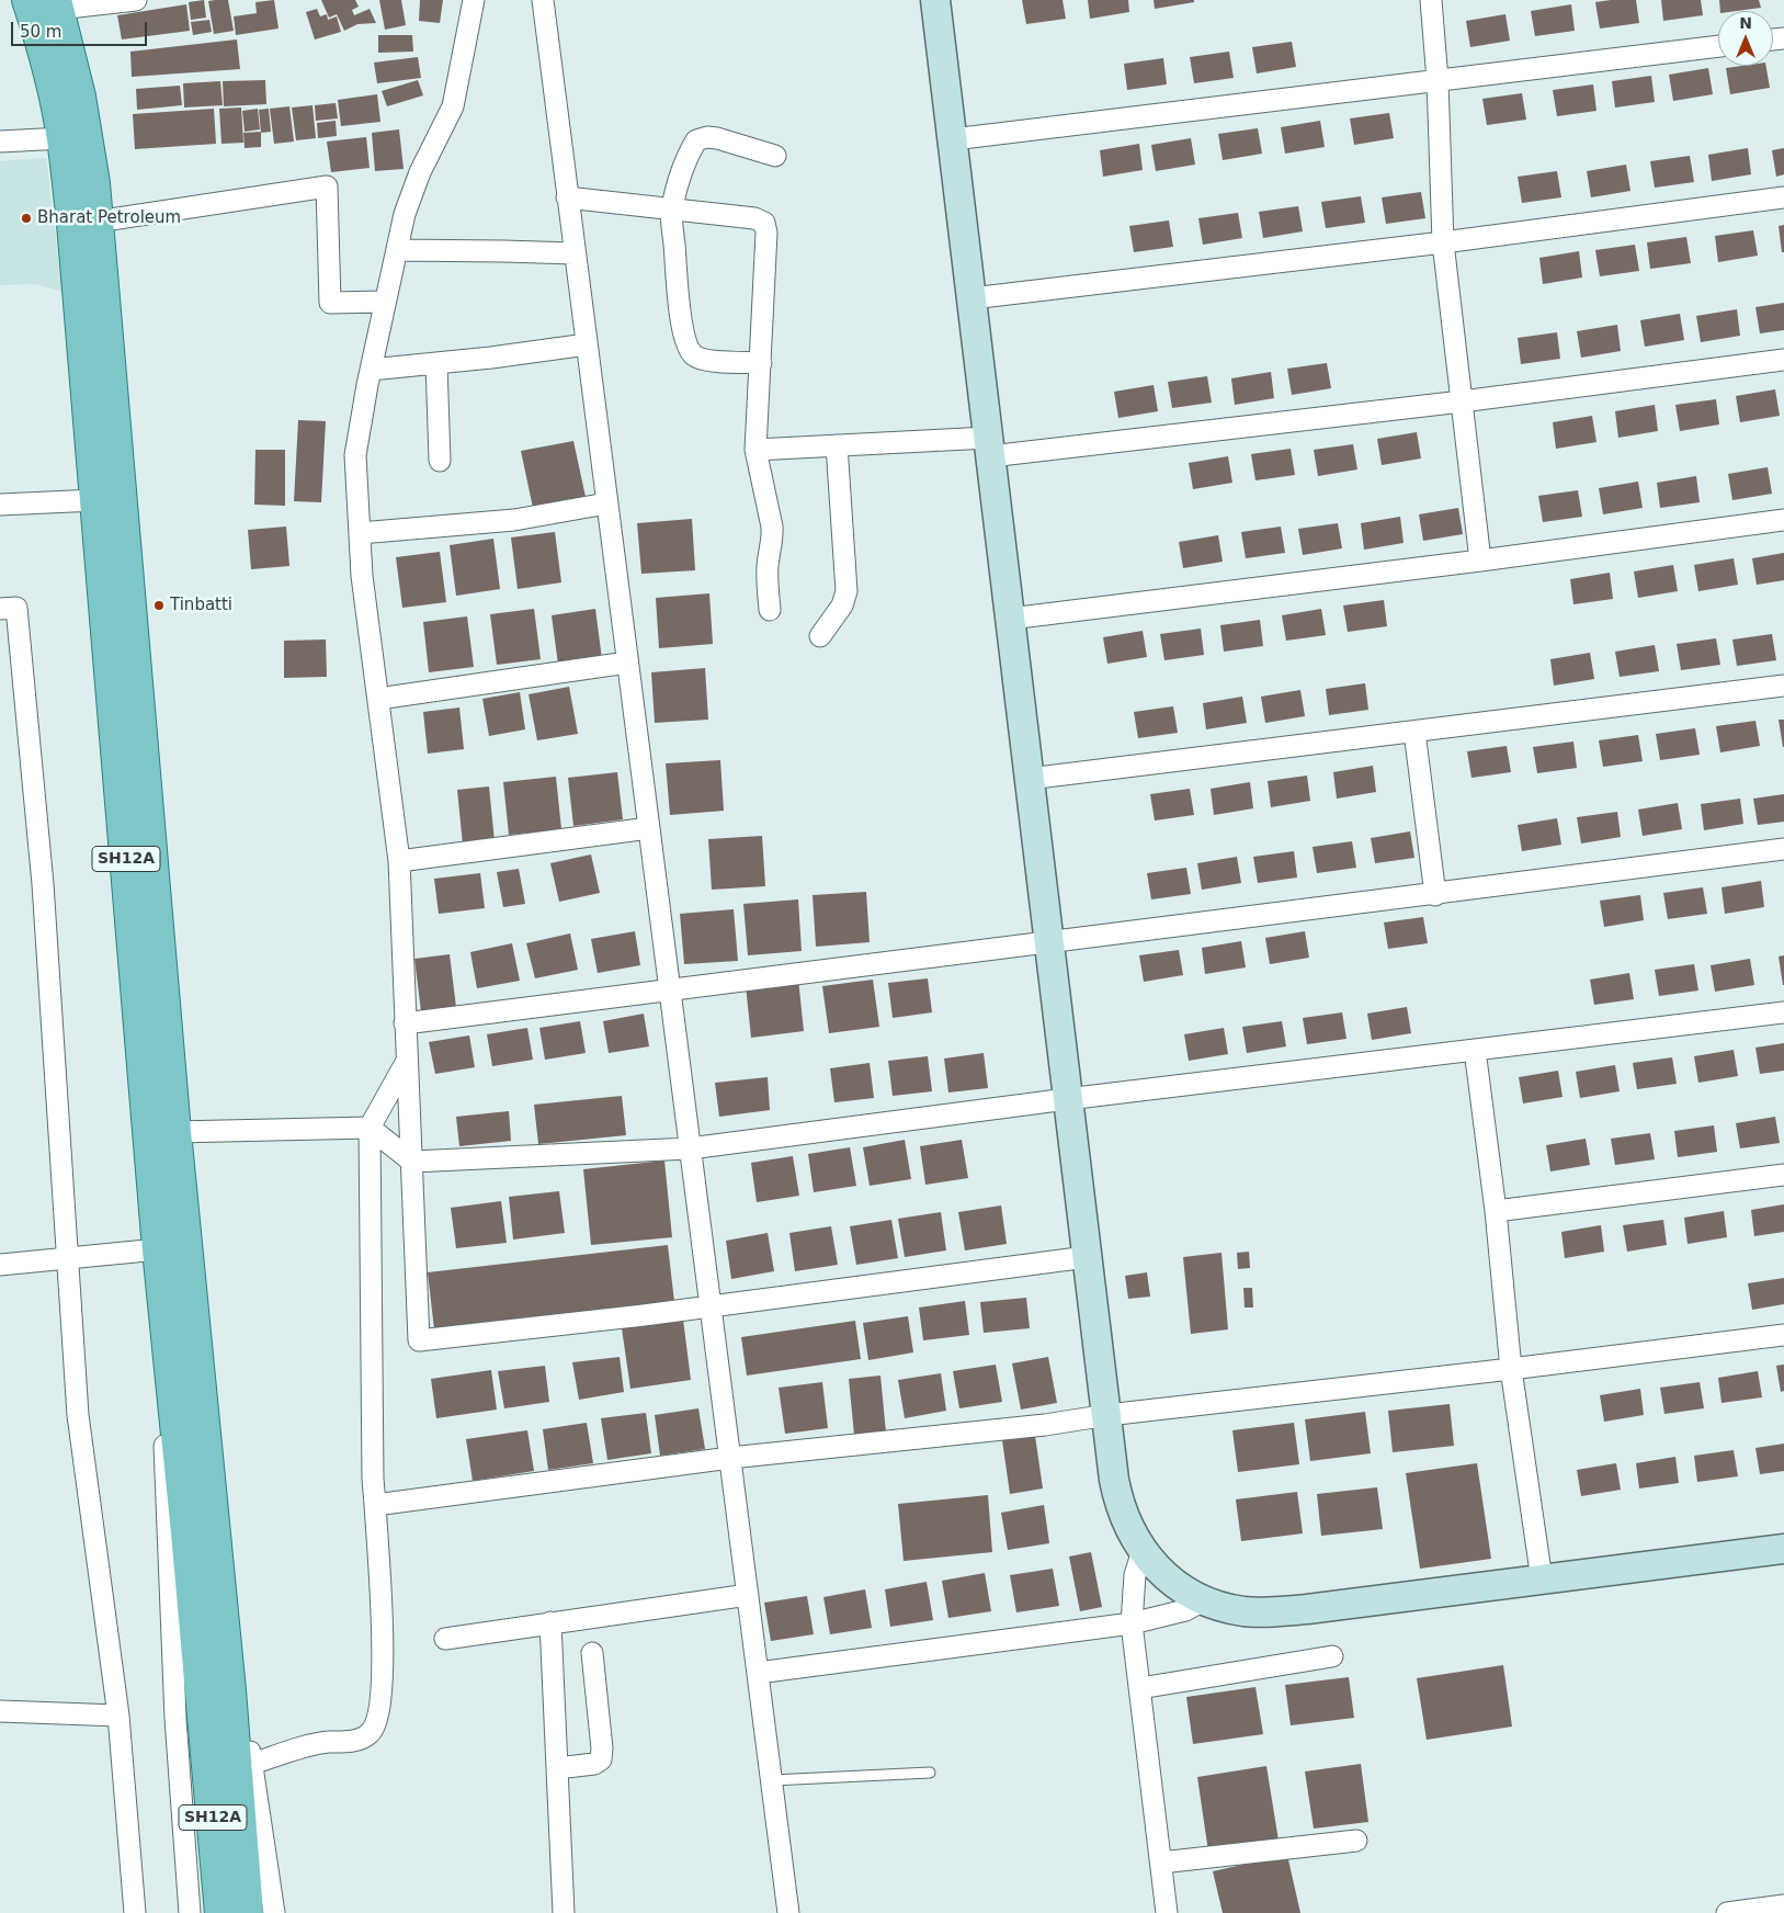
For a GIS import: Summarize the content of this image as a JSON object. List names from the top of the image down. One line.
{"streets":{"main road":["SH12A"]},"places":["Bharat Petroleum","Tinbatti"],"scale_bar":"50 m","north":"top"}
